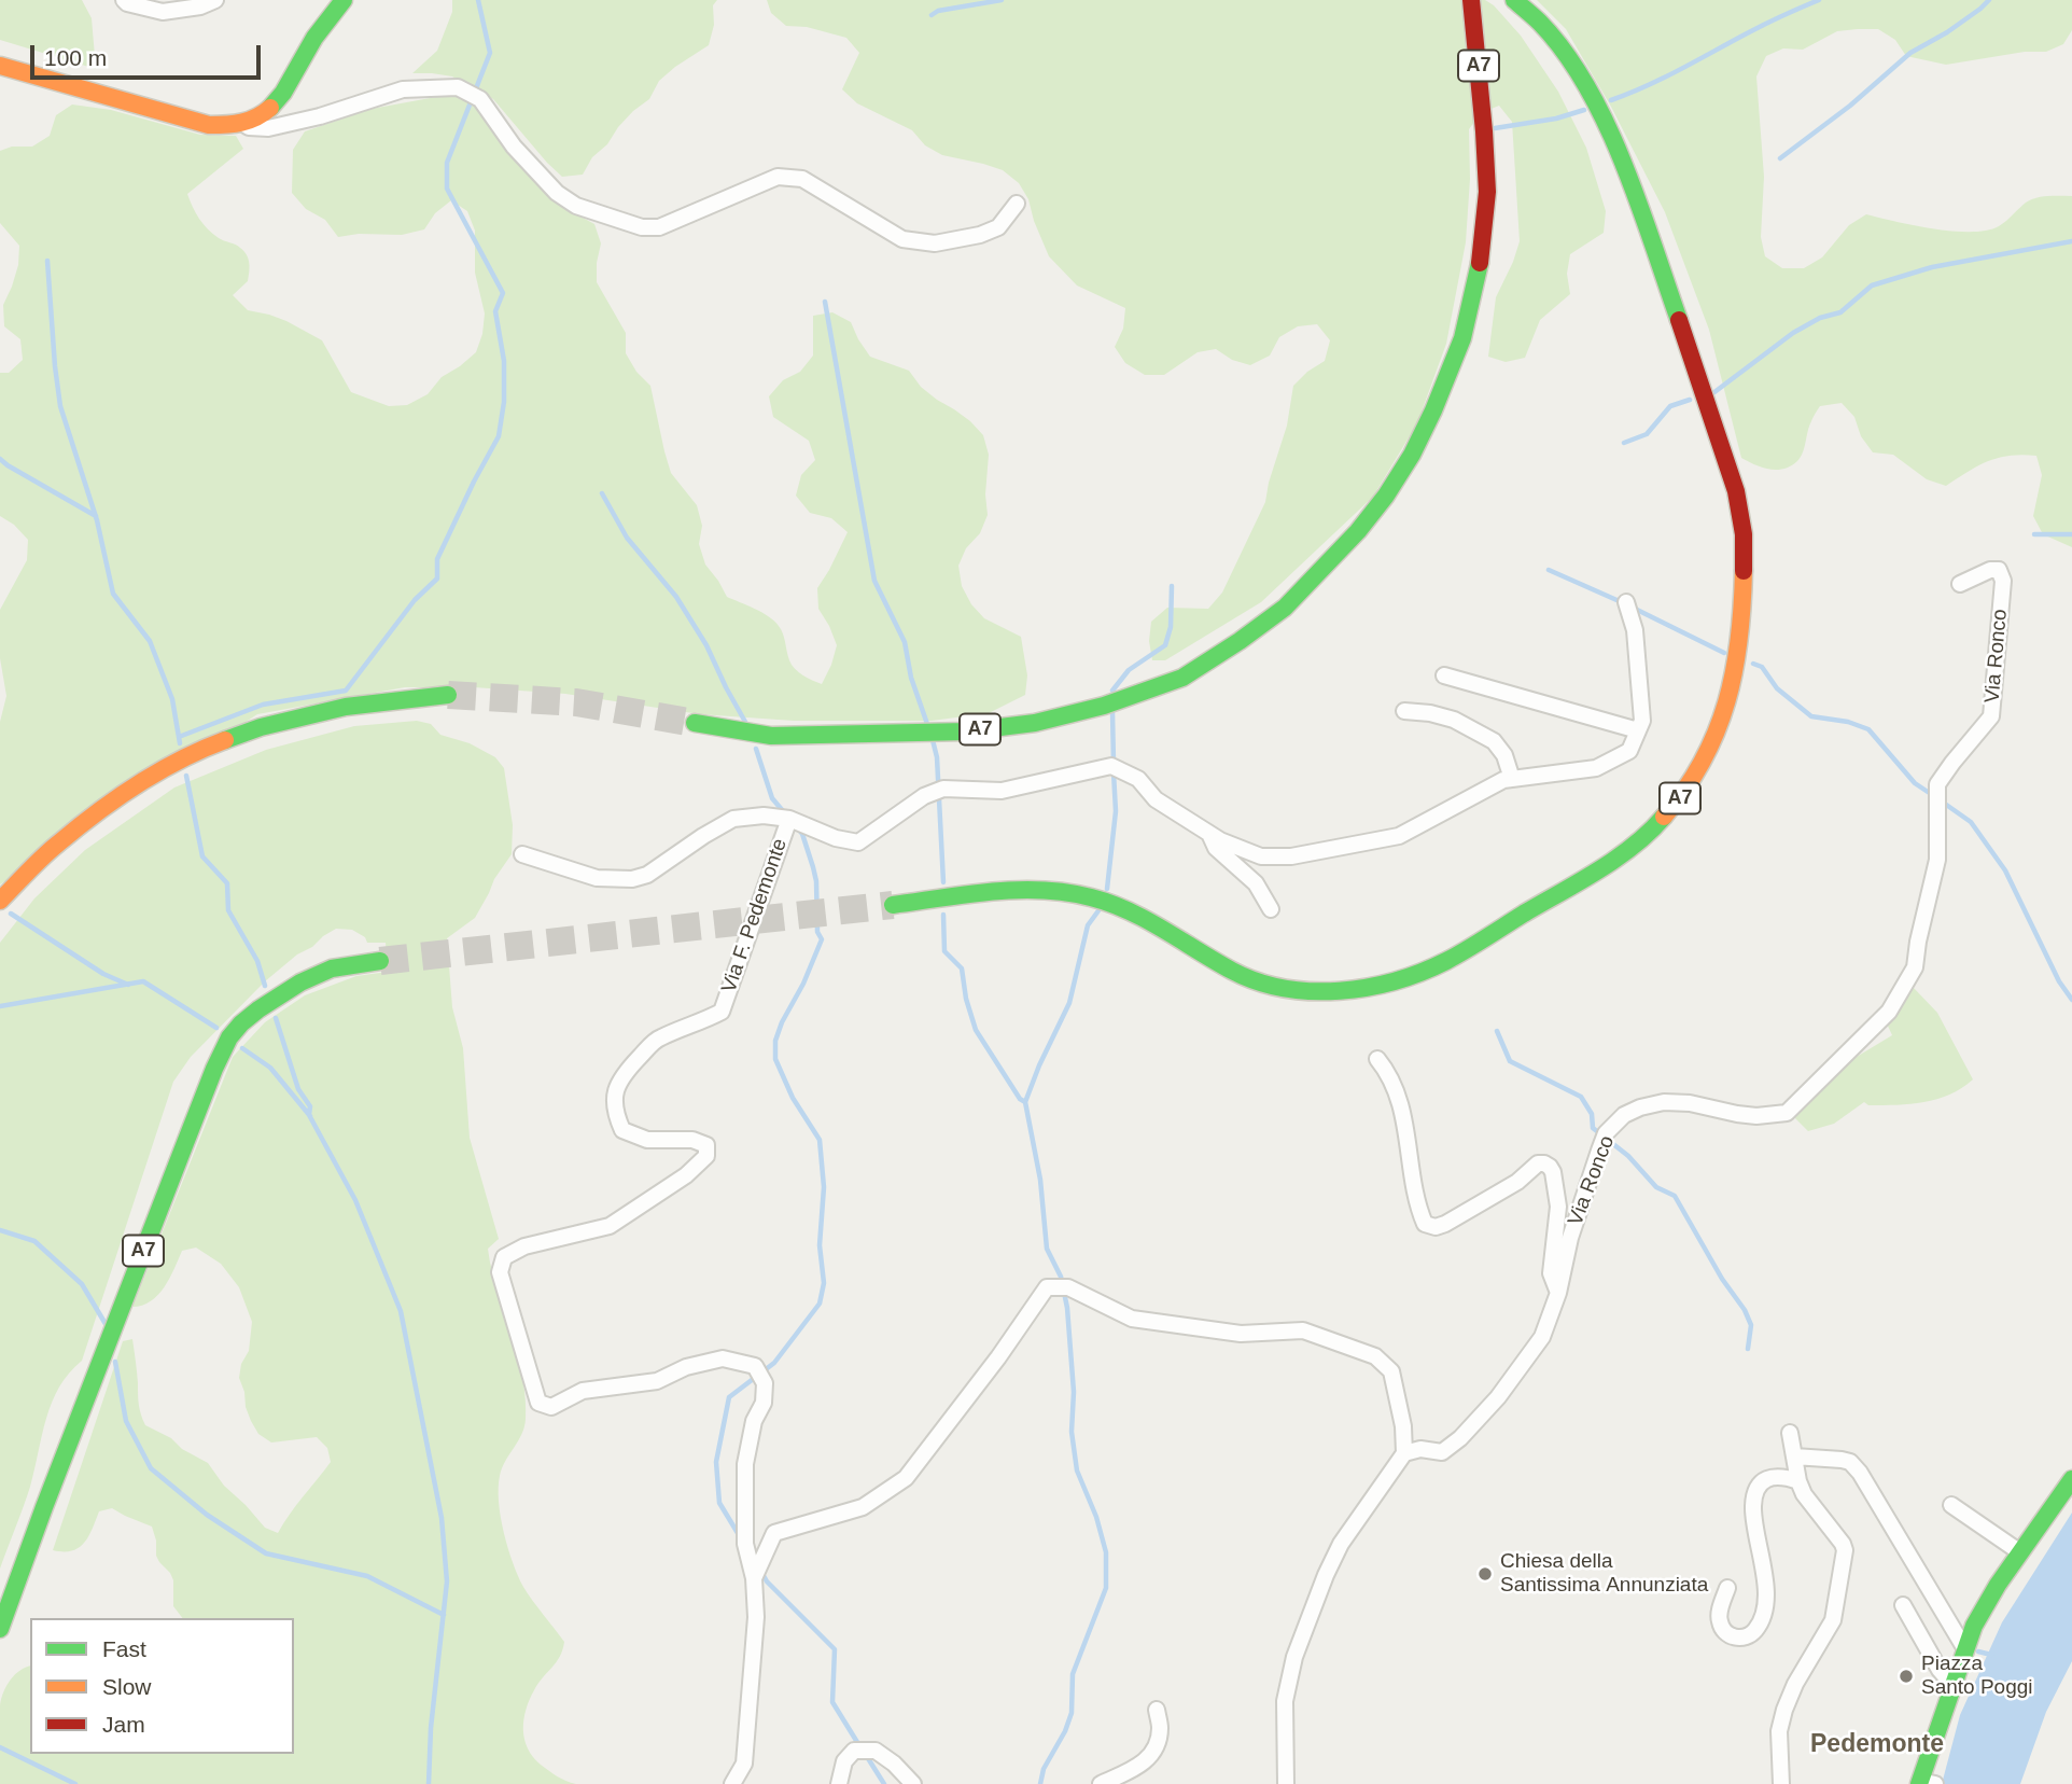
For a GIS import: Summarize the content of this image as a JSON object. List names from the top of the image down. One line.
{"streets":{"main road":["A7"],"street":["Via Ronco","Via F. Pedemonte"]},"districts":["Pedemonte"],"places":["Chiesa della Santissima Annunziata","Piazza Santo Poggi"],"legend":["Fast","Slow","Jam"],"scale_bar":"100 m"}
